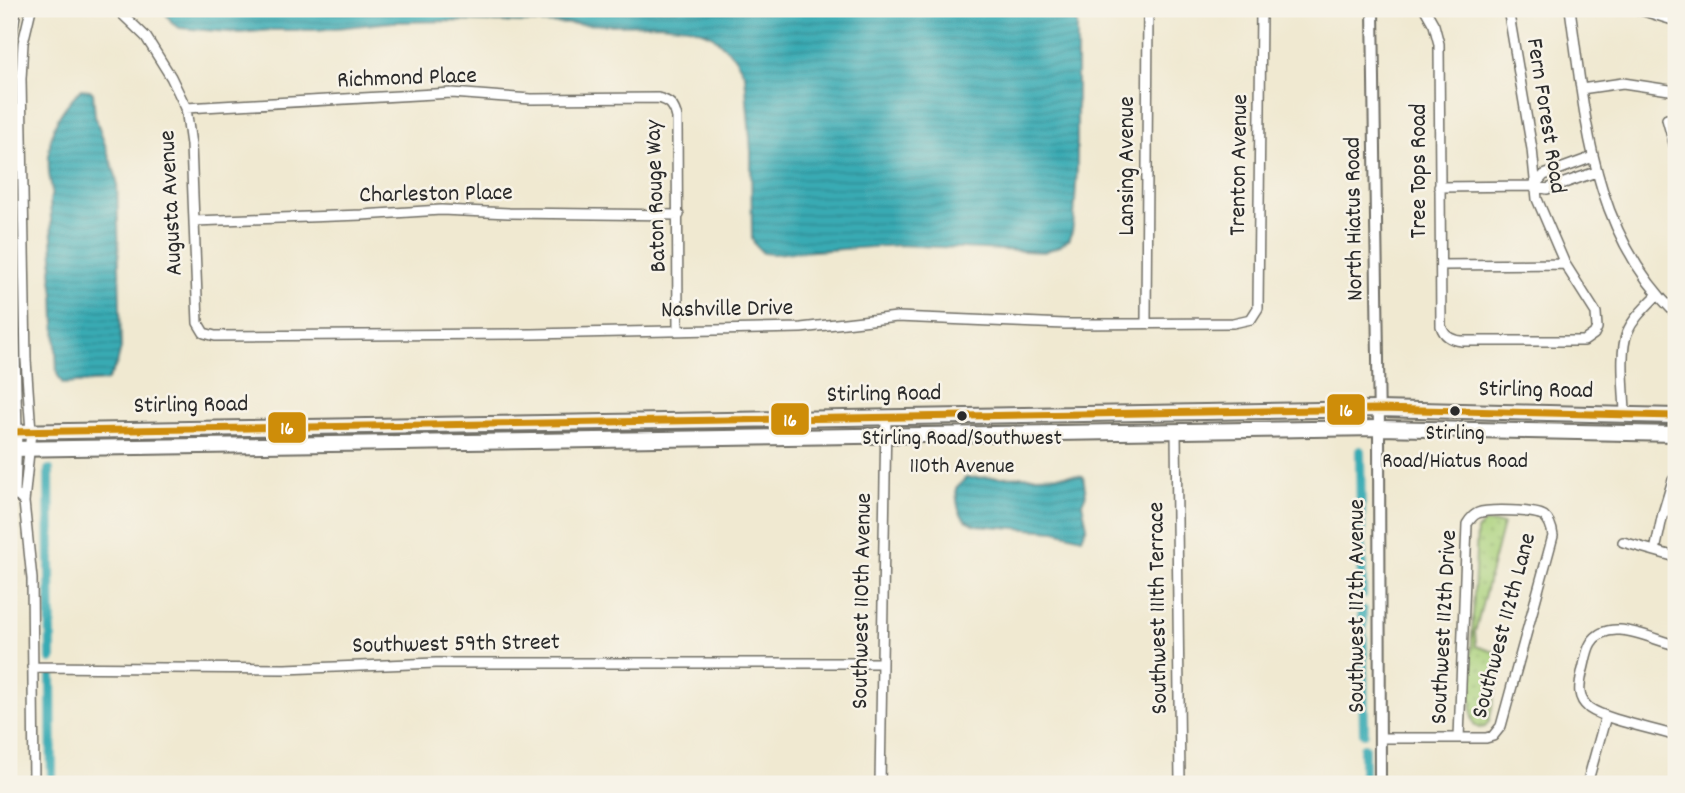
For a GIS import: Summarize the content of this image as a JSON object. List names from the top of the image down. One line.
{"streets":{"main road":["Stirling Road"],"street":["Richmond Place","Fern Forest Road","Trenton Avenue","Lansing Avenue","Tree Tops Road","Charleston Place","Baton Rouge Way","Augusta Avenue","North Hiatus Road","Nashville Drive","Southwest 110th Avenue","Southwest 112th Avenue","Southwest 111th Terrace","Southwest 112th Lane","Southwest 112th Drive","Southwest 59th Street"]},"crossings":[["Richmond Place","Baton Rouge Way"],["Richmond Place","Augusta Avenue"],["Fern Forest Road","Tree Tops Road"],["Trenton Avenue","Nashville Drive"],["Lansing Avenue","Nashville Drive"],["Charleston Place","Baton Rouge Way"],["Charleston Place","Augusta Avenue"],["Baton Rouge Way","Nashville Drive"],["Augusta Avenue","Nashville Drive"],["North Hiatus Road","Stirling Road"],["North Hiatus Road","Southwest 112th Avenue"],["Stirling Road","Southwest 110th Avenue"],["Stirling Road","Southwest 112th Avenue"],["Stirling Road","Southwest 111th Terrace"],["Southwest 110th Avenue","Southwest 59th Street"],["Southwest 112th Lane","Southwest 112th Drive"]],"places":["Stirling Road/Hiatus Road","Stirling Road/Southwest 110th Avenue"],"lines":["transit line 16"]}
